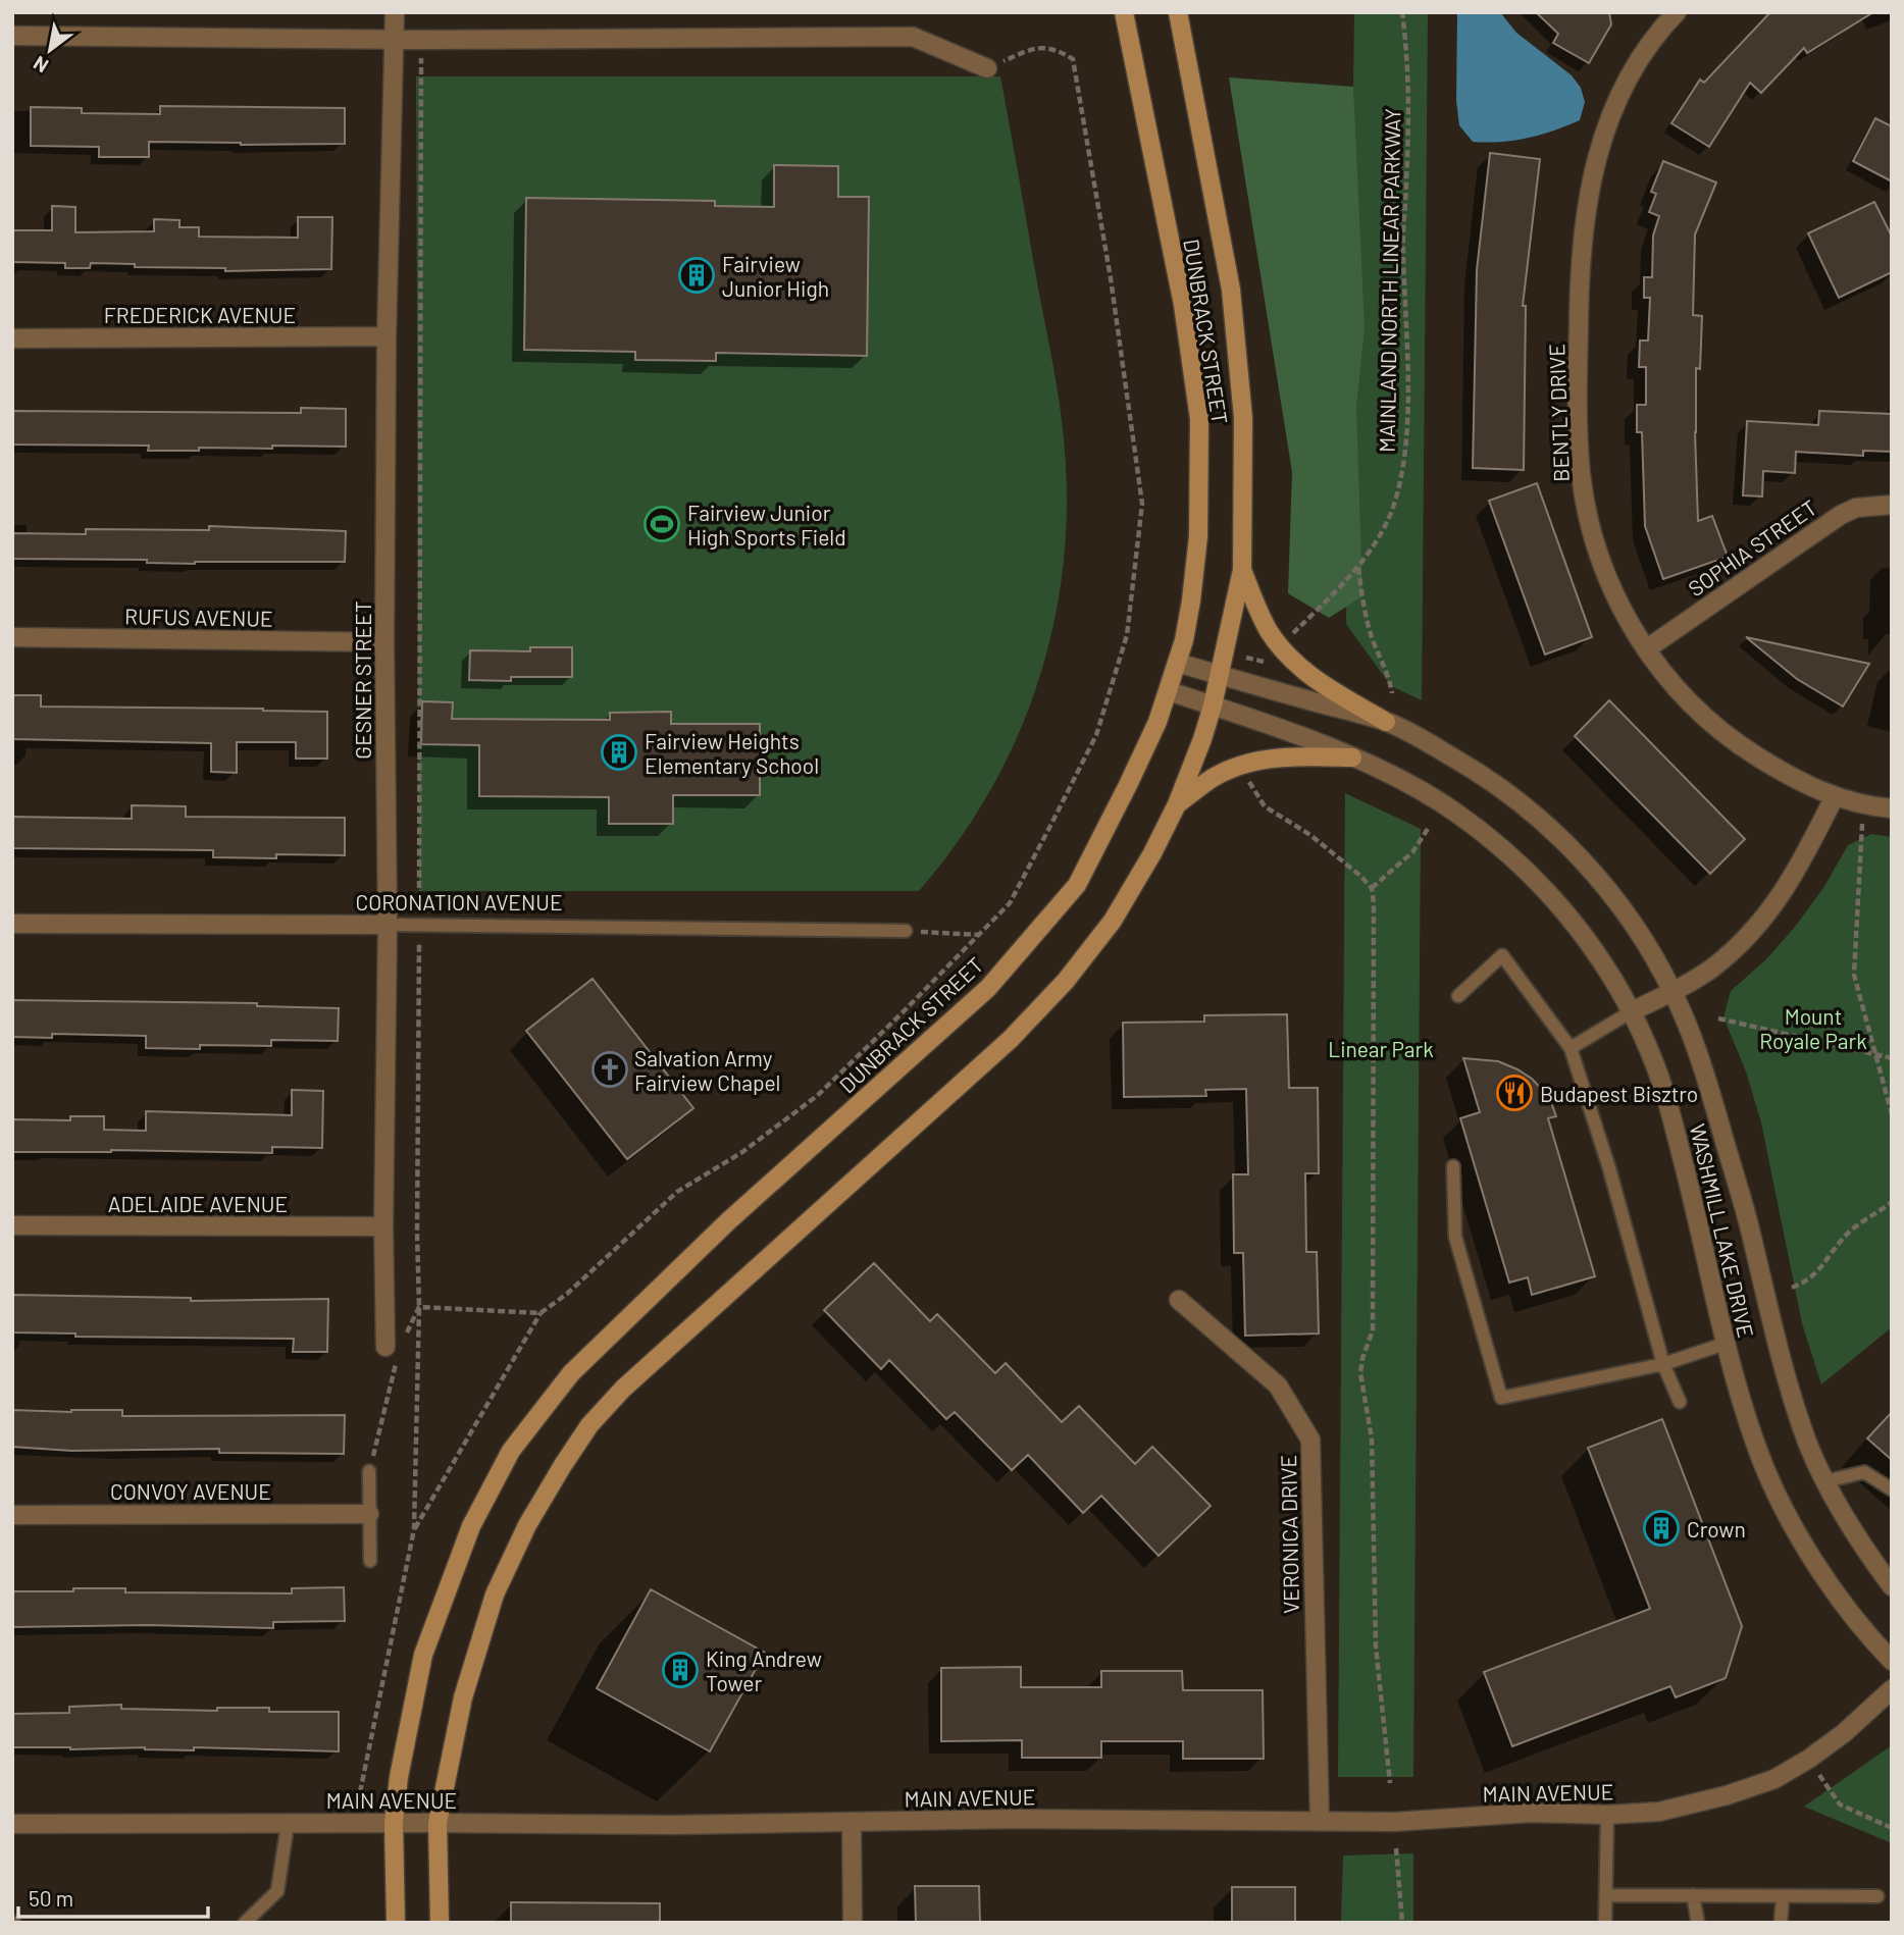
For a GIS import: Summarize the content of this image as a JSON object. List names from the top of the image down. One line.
{"streets":{"main road":["DUNBRACK STREET"],"street":["FREDERICK AVENUE","BENTLY DRIVE","SOPHIA STREET","RUFUS AVENUE","GESNER STREET","CORONATION AVENUE","ADELAIDE AVENUE","WASHMILL LAKE DRIVE","CONVOY AVENUE","VERONICA DRIVE","MAIN AVENUE"],"path":["MAINLAND NORTH LINEAR PARKWAY"]},"crossings":[["FREDERICK AVENUE","GESNER STREET"],["DUNBRACK STREET","WASHMILL LAKE DRIVE"],["DUNBRACK STREET","MAIN AVENUE"],["BENTLY DRIVE","SOPHIA STREET"],["RUFUS AVENUE","GESNER STREET"],["GESNER STREET","CORONATION AVENUE"],["GESNER STREET","ADELAIDE AVENUE"],["VERONICA DRIVE","MAIN AVENUE"]],"parks":["Mount Royale Park","Linear Park"],"places":{"building":["Fairview Junior High","Fairview Heights Elementary School","Crown","King Andrew Tower"],"sports":["Fairview Junior High Sports Field"],"church":["Salvation Army Fairview Chapel"],"restaurant":["Budapest Bisztro"]},"scale_bar":"50 m","north":"bottom left"}
